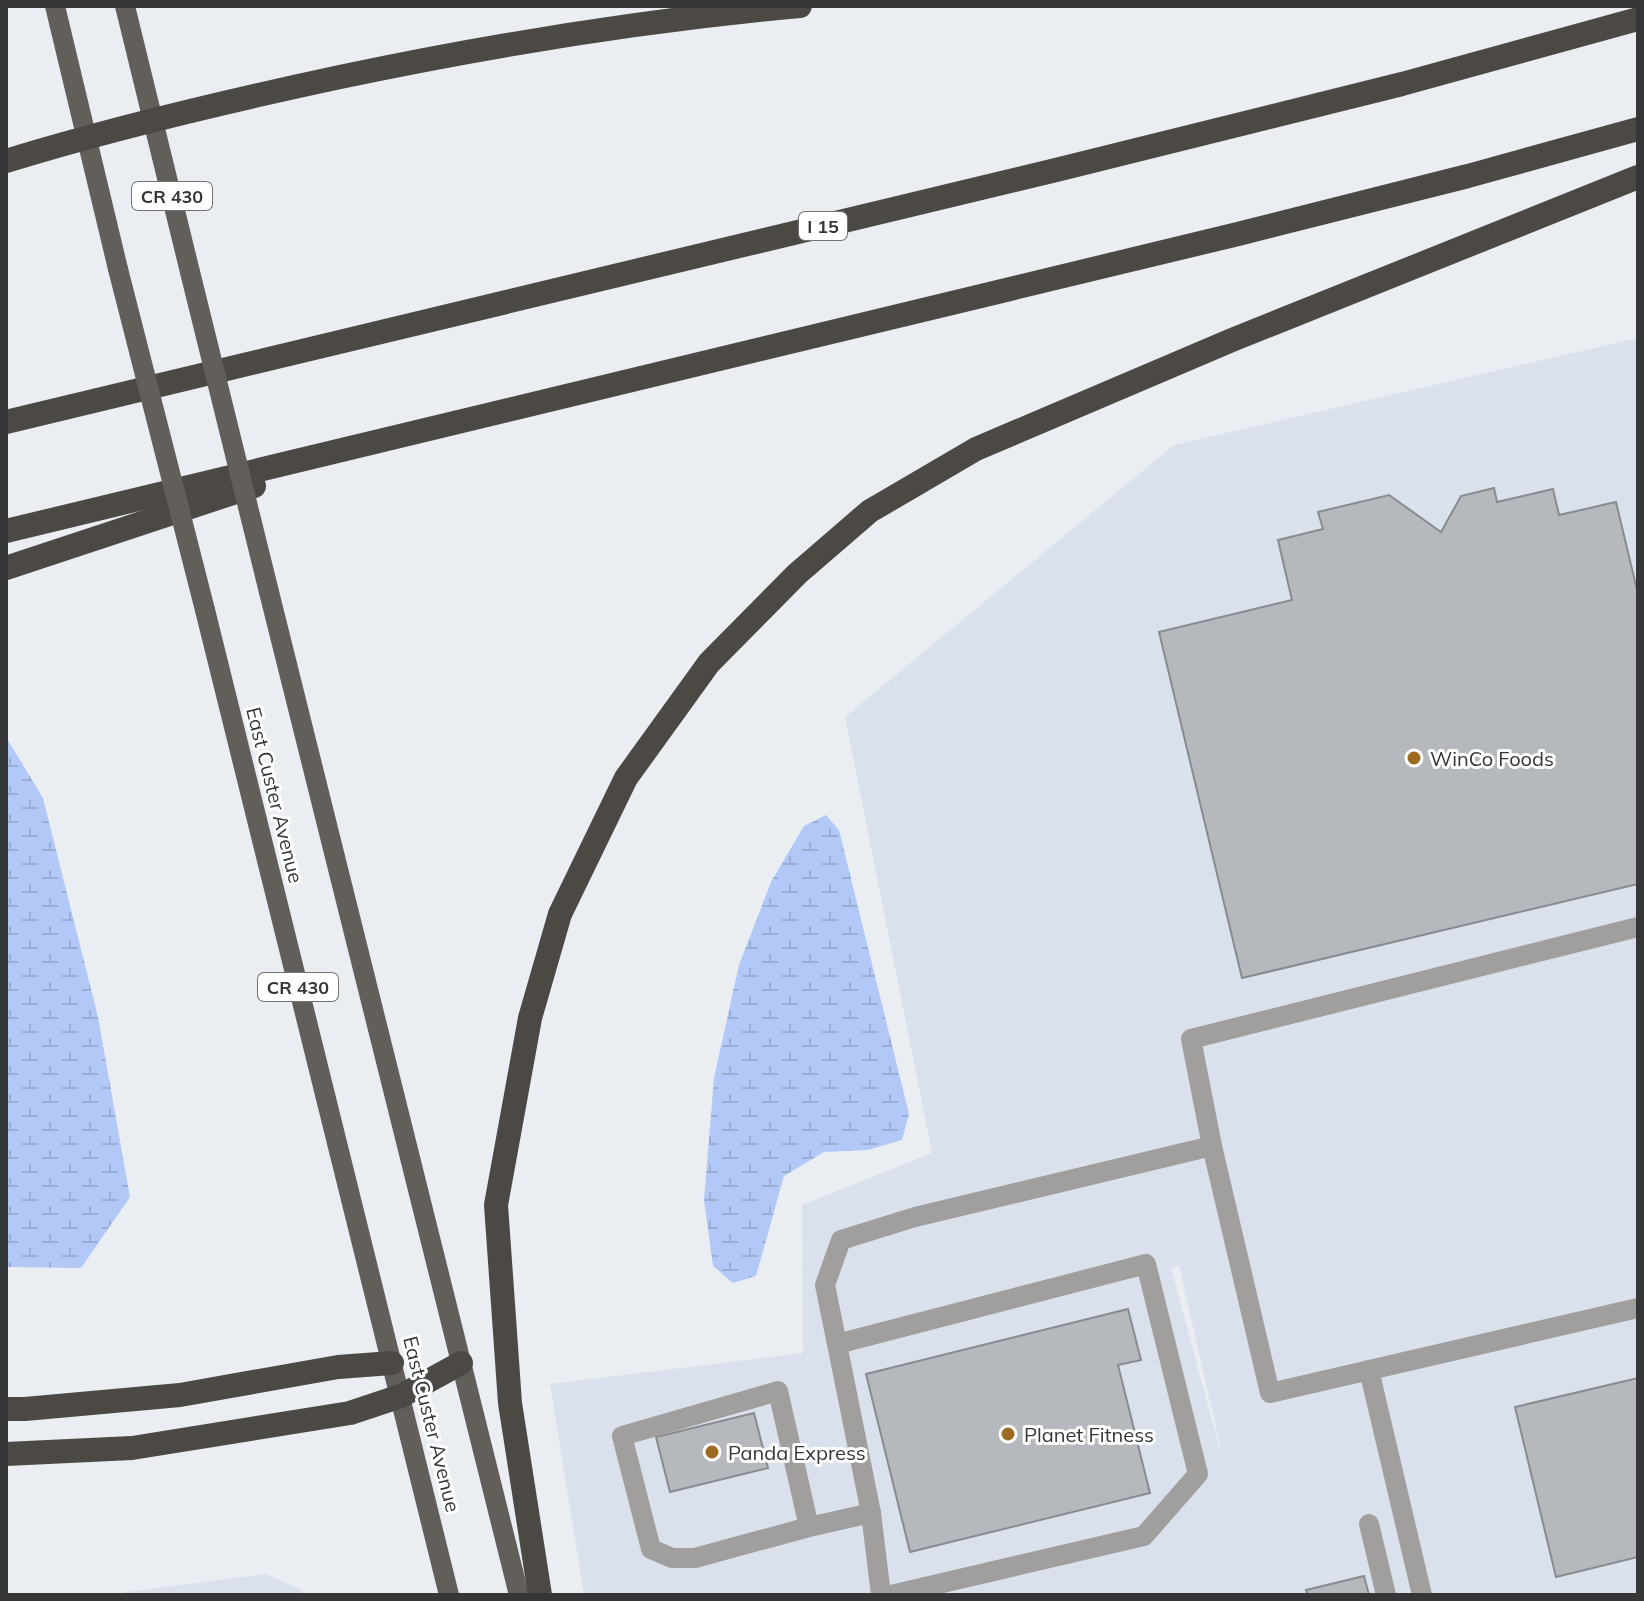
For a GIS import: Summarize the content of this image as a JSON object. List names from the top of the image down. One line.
{"streets":{"highway":["I 15"],"main road":["CR 430","East Custer Avenue"]},"places":["WinCo Foods","Planet Fitness","Panda Express"]}
